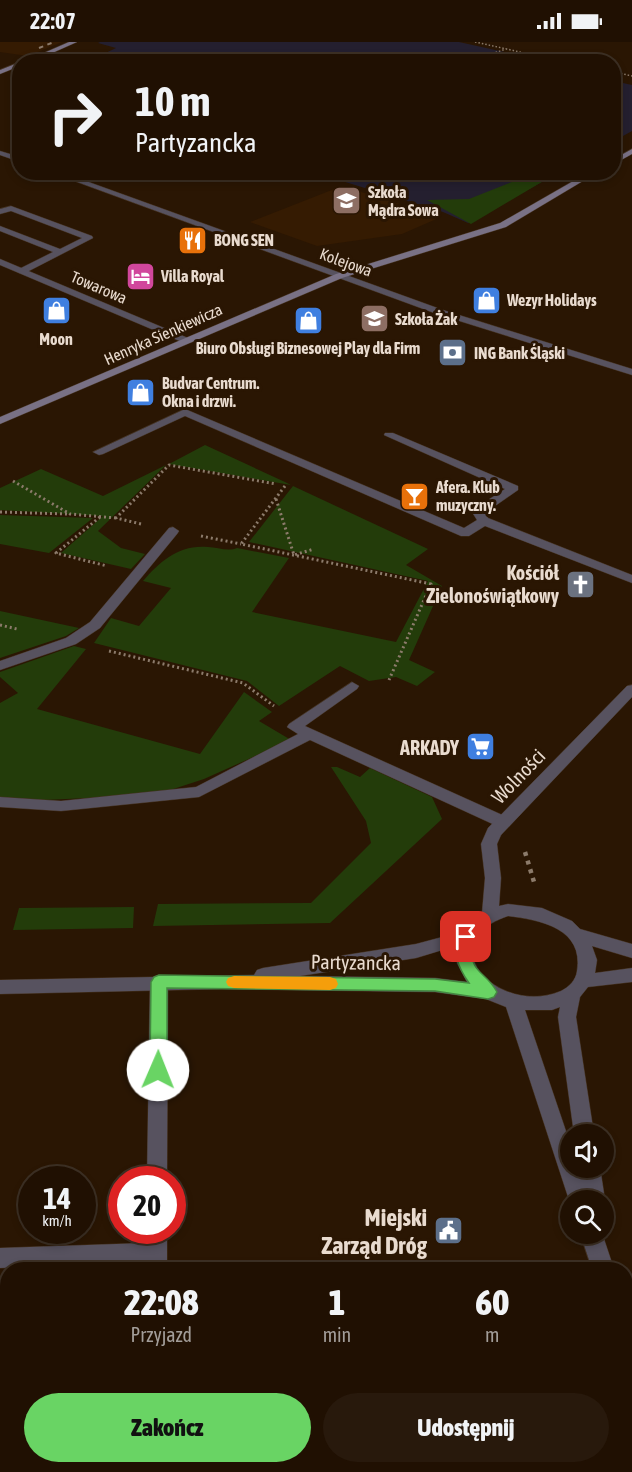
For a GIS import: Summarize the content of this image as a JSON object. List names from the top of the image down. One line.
{"streets":{"main road":["Henryka Sienkiewicza"],"street":["Kolejowa","Towarowa","Wolności","Partyzancka"]},"crossings":[["Kolejowa","Henryka Sienkiewicza"],["Towarowa","Henryka Sienkiewicza"],["Wolności","Partyzancka"]],"places":{"school or university":["Szkoła Mądra Sowa","Szkoła Żak"],"restaurant":["BONG SEN"],"hotel":["Villa Royal"],"shop":["Wezyr Holidays","Moon","Biuro Obsługi Biznesowej Play dla Firm","Budvar Centrum. Okna i drzwi."],"bank":["ING Bank Śląski"],"bar":["Afera. Klub muzyczny."],"church":["Kościół Zielonoświątkowy"],"supermarket":["ARKADY"],"public building":["Miejski Zarząd Dróg"]},"page":{"status":"22:07","turn":["10 m","Partyzancka"],"speed":"14 km/h","limit":"20","eta":["22:08","Przyjazd","1","min","60","m"],"buttons":["Zakończ","Udostępnij"]}}
